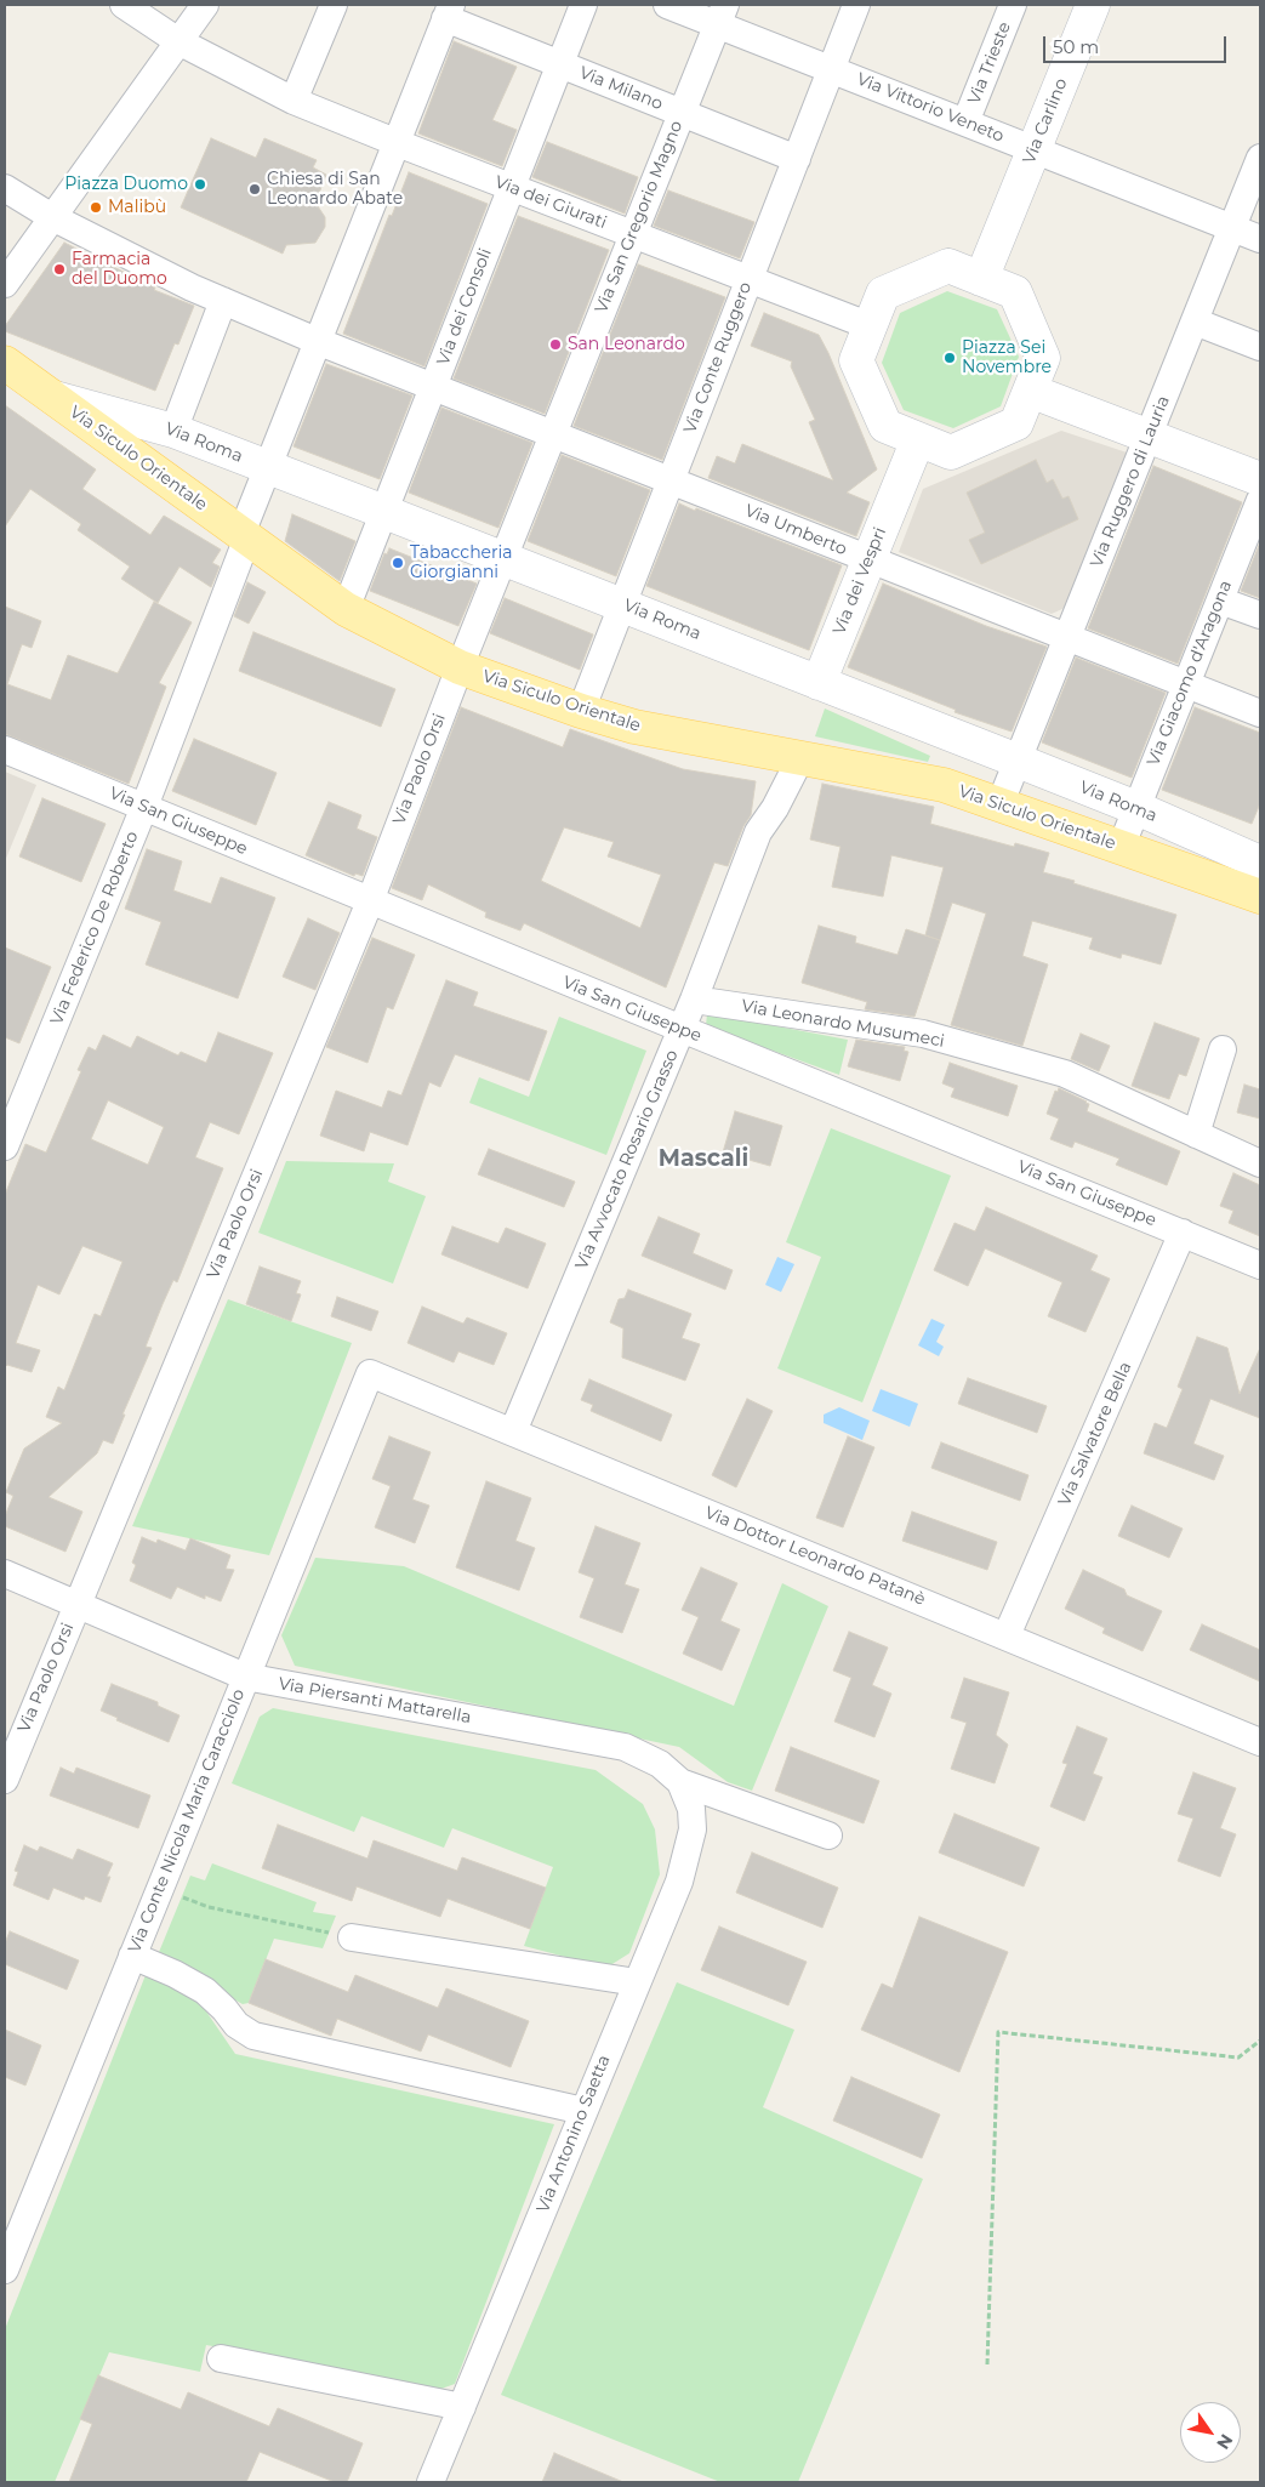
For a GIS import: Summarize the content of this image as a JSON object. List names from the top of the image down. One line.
{"streets":{"main road":["Via Siculo Orientale"],"street":["Via Trieste","Via Milano","Via Vittorio Veneto","Via Carlino","Via dei Giurati","Via San Gregorio Magno","Via dei Consoli","Via Conte Ruggero","Via Roma","Via Ruggero di Lauria","Via Umberto","Via dei Vespri","Via Giacomo d'Aragona","Via Paolo Orsi","Via San Giuseppe","Via Federico De Roberto","Via Leonardo Musumeci","Via Avvocato Rosario Grasso","Via Salvatore Bella","Via Dottor Leonardo Patanè","Via Piersanti Mattarella","Via Conte Nicola Maria Caracciolo","Via Antonino Saetta"]},"crossings":[["Via Trieste","Via Vittorio Veneto"],["Via Milano","Via San Gregorio Magno"],["Via Milano","Via dei Consoli"],["Via Milano","Via Conte Ruggero"],["Via Milano","Via Federico De Roberto"],["Via Vittorio Veneto","Via Carlino"],["Via Vittorio Veneto","Via San Gregorio Magno"],["Via Vittorio Veneto","Via Conte Ruggero"],["Via Vittorio Veneto","Via Ruggero di Lauria"],["Via Carlino","Via dei Giurati"],["Via Carlino","Via dei Vespri"],["Via dei Giurati","Via San Gregorio Magno"],["Via dei Giurati","Via dei Consoli"],["Via dei Giurati","Via Conte Ruggero"],["Via dei Giurati","Via dei Vespri"],["Via dei Giurati","Via Federico De Roberto"],["Via San Gregorio Magno","Via Roma"],["Via San Gregorio Magno","Via Siculo Orientale"],["Via San Gregorio Magno","Via Umberto"],["Via San Gregorio Magno","Via Paolo Orsi"],["Via dei Consoli","Via Roma"],["Via dei Consoli","Via Siculo Orientale"],["Via dei Consoli","Via Umberto"],["Via Conte Ruggero","Via Roma"],["Via Conte Ruggero","Via Siculo Orientale"],["Via Conte Ruggero","Via Umberto"],["Via Roma","Via Siculo Orientale"],["Via Roma","Via Ruggero di Lauria"],["Via Roma","Via dei Vespri"],["Via Roma","Via Giacomo d'Aragona"],["Via Roma","Via Federico De Roberto"],["Via Siculo Orientale","Via Ruggero di Lauria"],["Via Siculo Orientale","Via Giacomo d'Aragona"],["Via Siculo Orientale","Via Paolo Orsi"],["Via Siculo Orientale","Via Federico De Roberto"],["Via Siculo Orientale","Via Avvocato Rosario Grasso"],["Via Ruggero di Lauria","Via Umberto"],["Via Umberto","Via dei Vespri"],["Via Umberto","Via Giacomo d'Aragona"],["Via Umberto","Via Federico De Roberto"],["Via Paolo Orsi","Via San Giuseppe"],["Via Paolo Orsi","Via Piersanti Mattarella"],["Via San Giuseppe","Via Federico De Roberto"],["Via San Giuseppe","Via Avvocato Rosario Grasso"],["Via San Giuseppe","Via Salvatore Bella"],["Via Leonardo Musumeci","Via Avvocato Rosario Grasso"],["Via Avvocato Rosario Grasso","Via Dottor Leonardo Patanè"],["Via Salvatore Bella","Via Dottor Leonardo Patanè"],["Via Dottor Leonardo Patanè","Via Conte Nicola Maria Caracciolo"],["Via Piersanti Mattarella","Via Conte Nicola Maria Caracciolo"],["Via Piersanti Mattarella","Via Antonino Saetta"]],"districts":["Mascali"],"places":["Piazza Duomo","Chiesa di San Leonardo Abate","Malibù","Farmacia del Duomo","San Leonardo","Piazza Sei Novembre","Tabaccheria Giorgianni"],"scale_bar":"50 m","north":"bottom right"}
